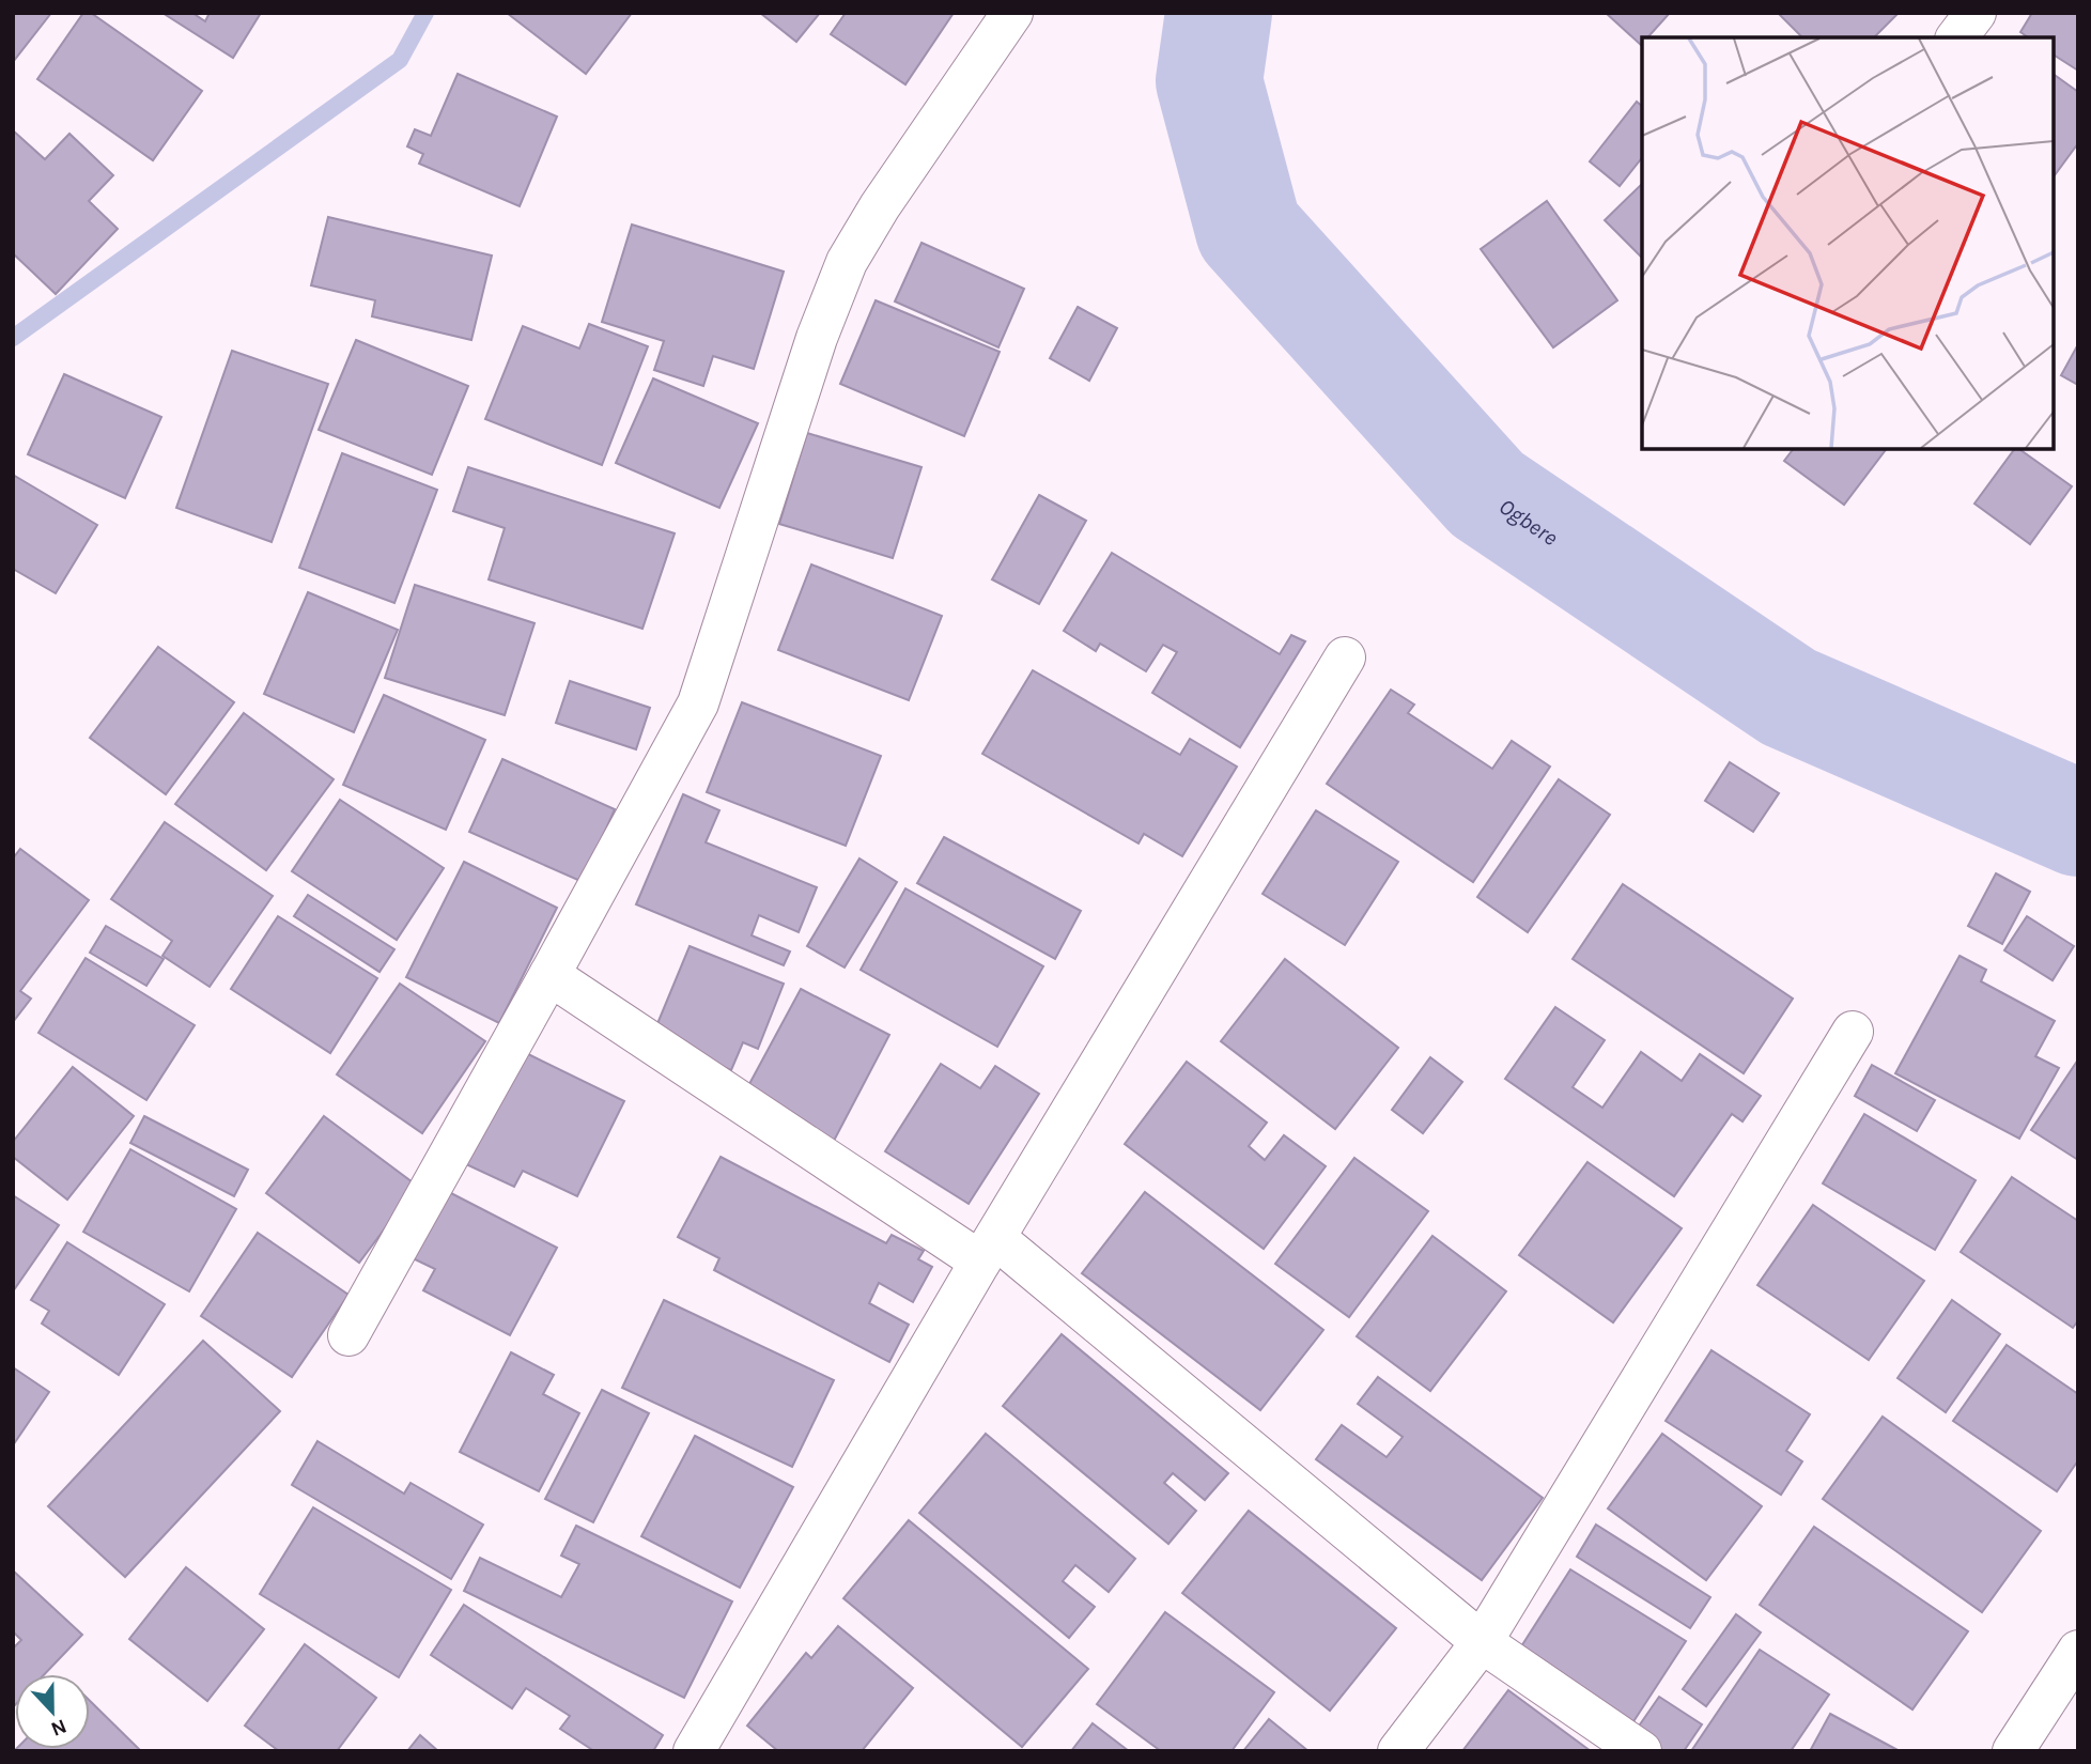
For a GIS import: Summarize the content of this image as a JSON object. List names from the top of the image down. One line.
{"water":["Ogbere"],"north":"bottom"}
